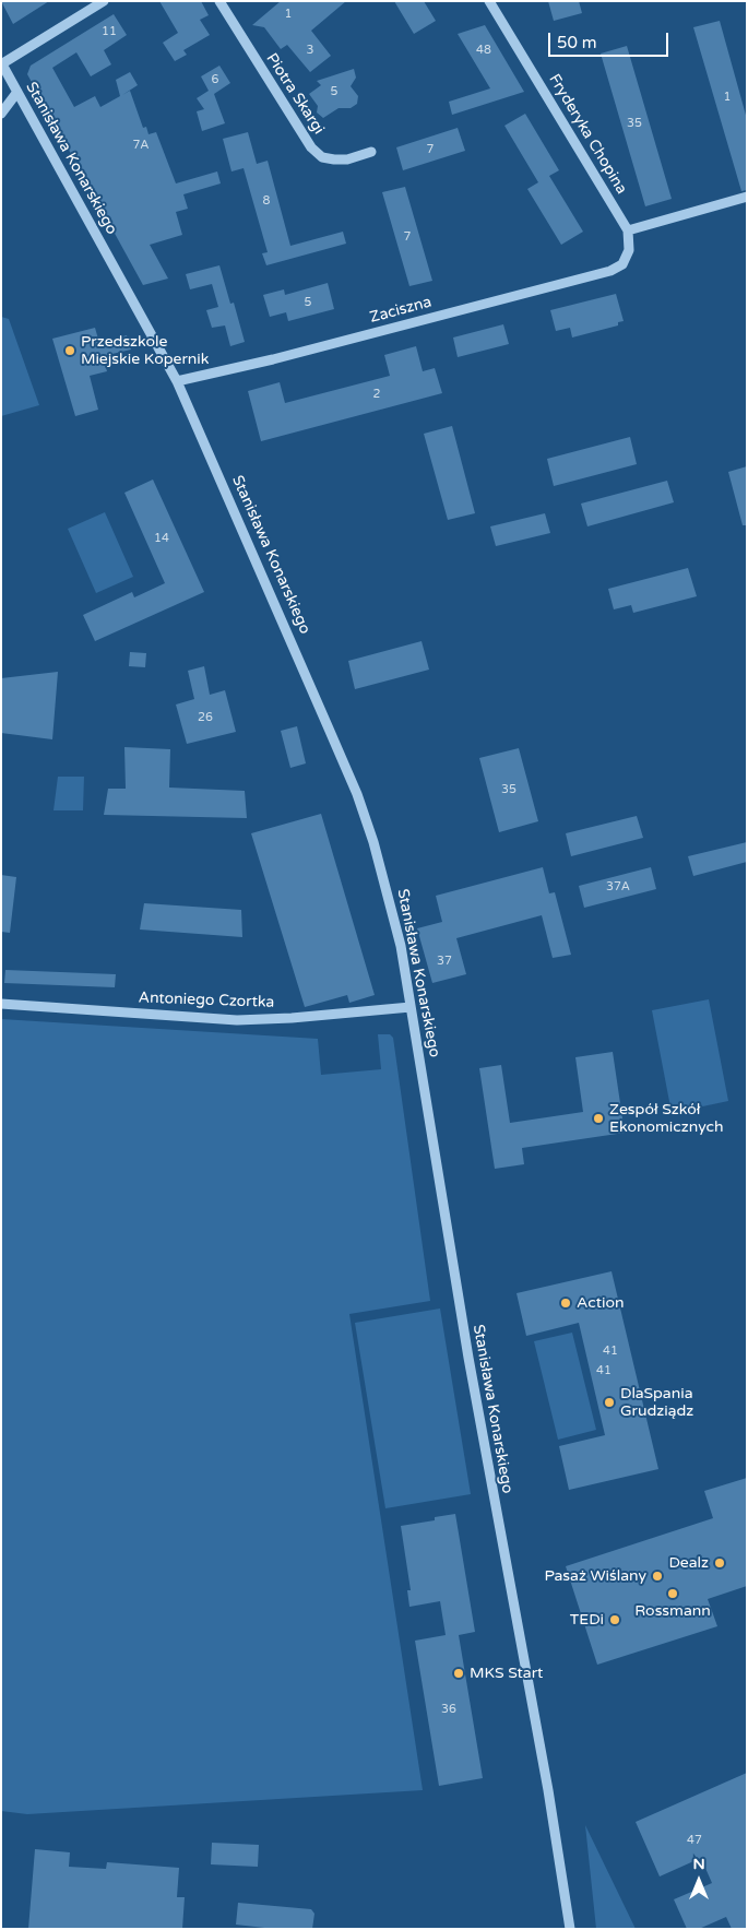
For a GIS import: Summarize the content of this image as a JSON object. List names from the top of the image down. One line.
{"streets":{"street":["Piotra Skargi","Fryderyka Chopina","Stanisława Konarskiego","Zaciszna","Antoniego Czortka"]},"crossings":[["Fryderyka Chopina","Zaciszna"],["Stanisława Konarskiego","Zaciszna"],["Stanisława Konarskiego","Antoniego Czortka"]],"places":["Przedszkole Miejskie Kopernik","Zespół Szkół Ekonomicznych","Action","DlaSpania Grudziądz","Dealz","Pasaż Wiślany","Rossmann","TEDi","MKS Start"],"house_numbers":["1","11","3","48","6","5","1","35","7A","7","8","7","5","2","14","26","35","37A","37","41","41","36","47"],"scale_bar":"50 m","north":"top"}
